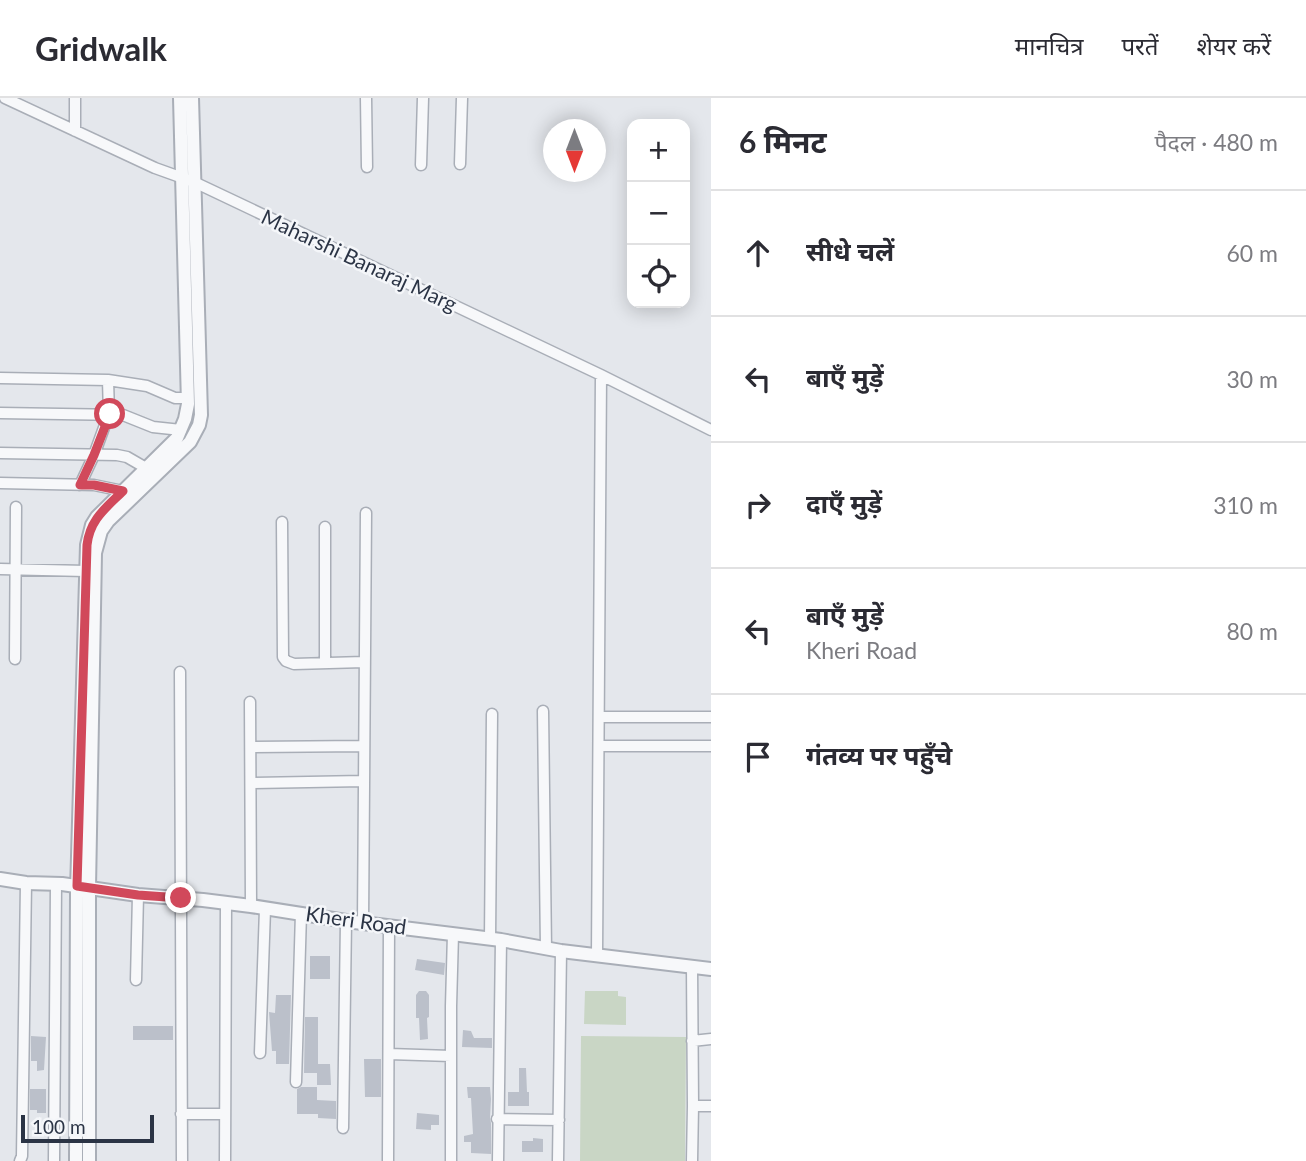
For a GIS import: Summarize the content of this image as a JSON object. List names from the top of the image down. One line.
{"streets":{"street":["Maharshi Banaraj Marg","Kheri Road"]},"scale_bar":"100 m","north":"bottom","page":{"header":"Gridwalk","nav":["मानचित्र","परतें","शेयर करें"],"heading":["6 मिनट","पैदल · 480 m"],"map_buttons":["+","−"],"list":[["सीधे चलें","60 m"],["बाएँ मुड़ें","30 m"],["दाएँ मुड़ें","310 m"],["बाएँ मुड़ें","Kheri Road","80 m"],"गंतव्य पर पहुँचे"],"scale":"100 m"}}
